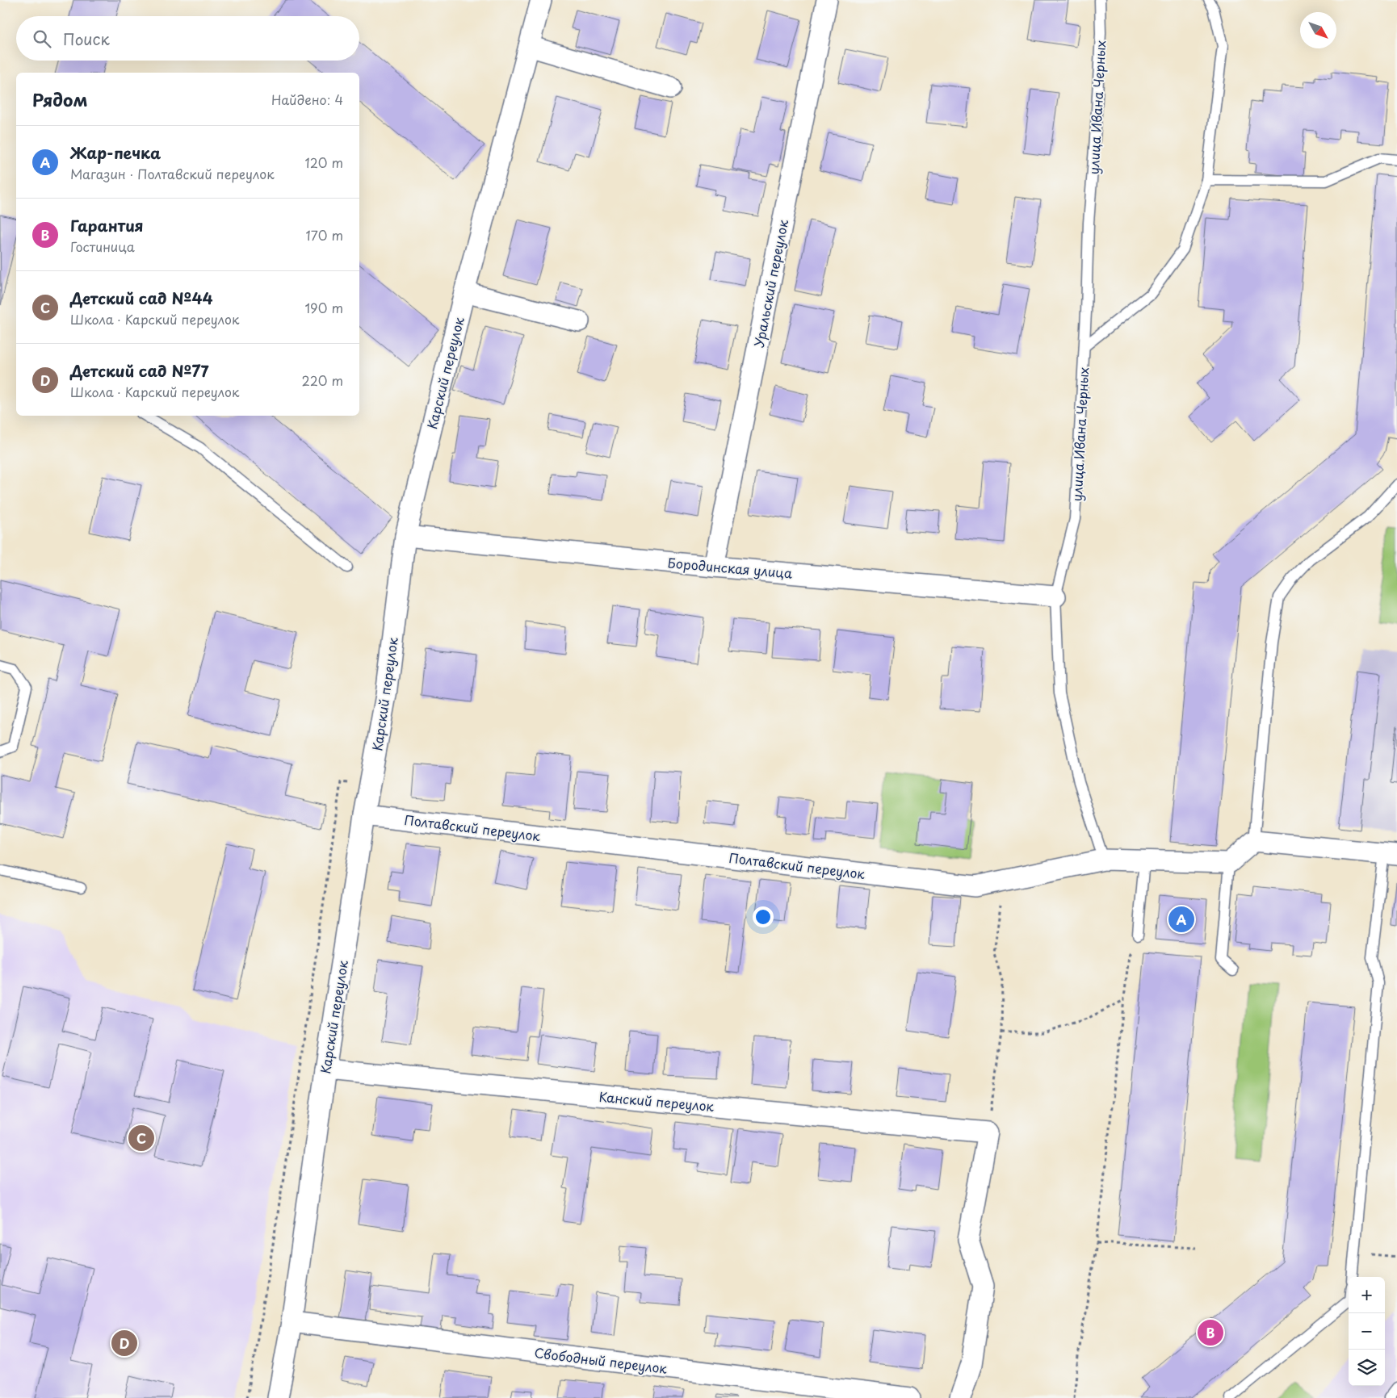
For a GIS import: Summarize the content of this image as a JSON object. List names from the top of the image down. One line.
{"streets":{"street":["Уральский переулок","Карский переулок","Бородинская улица","Полтавский переулок","Канский переулок","Свободный переулок"],"lane":["улица Ивана Черных"]},"crossings":[["улица Ивана Черных","Бородинская улица"],["улица Ивана Черных","Полтавский переулок"],["Уральский переулок","Бородинская улица"],["Карский переулок","Бородинская улица"],["Карский переулок","Полтавский переулок"],["Карский переулок","Канский переулок"],["Карский переулок","Свободный переулок"]],"north":"bottom right","page":{"search":"Поиск","heading":["Рядом","Найдено: 4"],"list":[{"mark":"A","name":"Жар-печка","note":"Магазин · Полтавский переулок","value":"120 m"},{"mark":"B","name":"Гарантия","note":"Гостиница","value":"170 m"},{"mark":"C","name":"Детский сад №44","note":"Школа · Карский переулок","value":"190 m"},{"mark":"D","name":"Детский сад №77","note":"Школа · Карский переулок","value":"220 m"}],"pins":["A","C","B","D"],"map_buttons":["+","−"]}}
